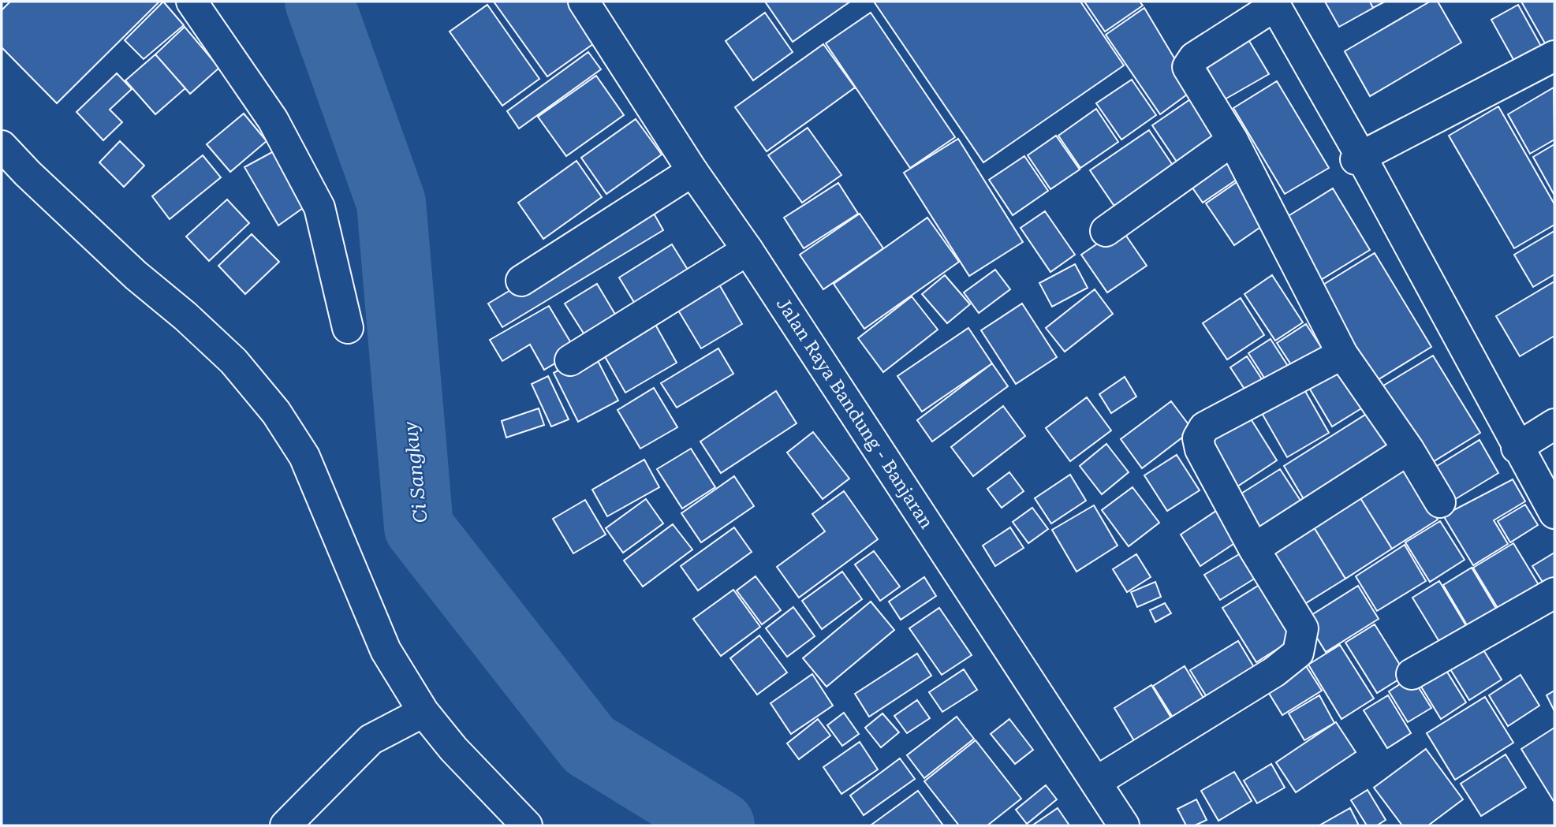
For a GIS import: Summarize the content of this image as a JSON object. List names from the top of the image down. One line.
{"streets":{"street":["Jalan Raya Bandung - Banjaran"]},"water":["Ci Sangkuy"]}
